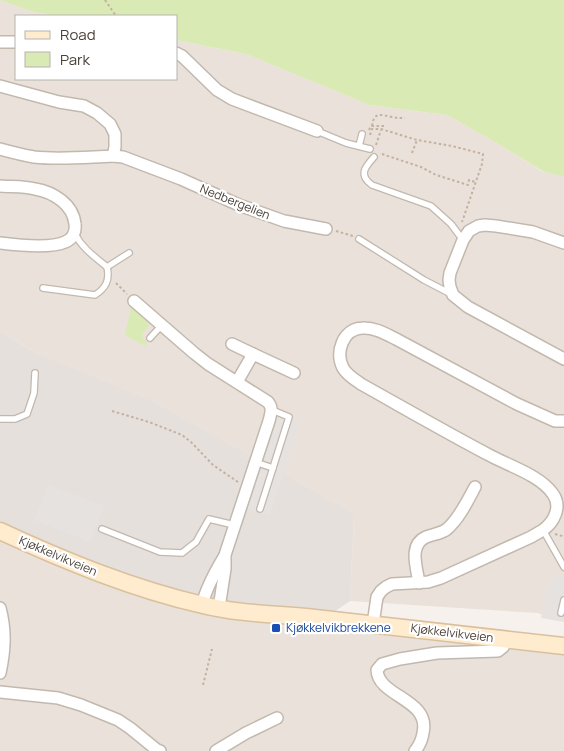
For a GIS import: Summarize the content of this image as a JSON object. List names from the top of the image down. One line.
{"streets":{"main road":["Kjøkkelvikveien"],"street":["Nedbergelien"]},"places":{"transit":["Kjøkkelvikbrekkene"]},"legend":["Road","Park"]}
